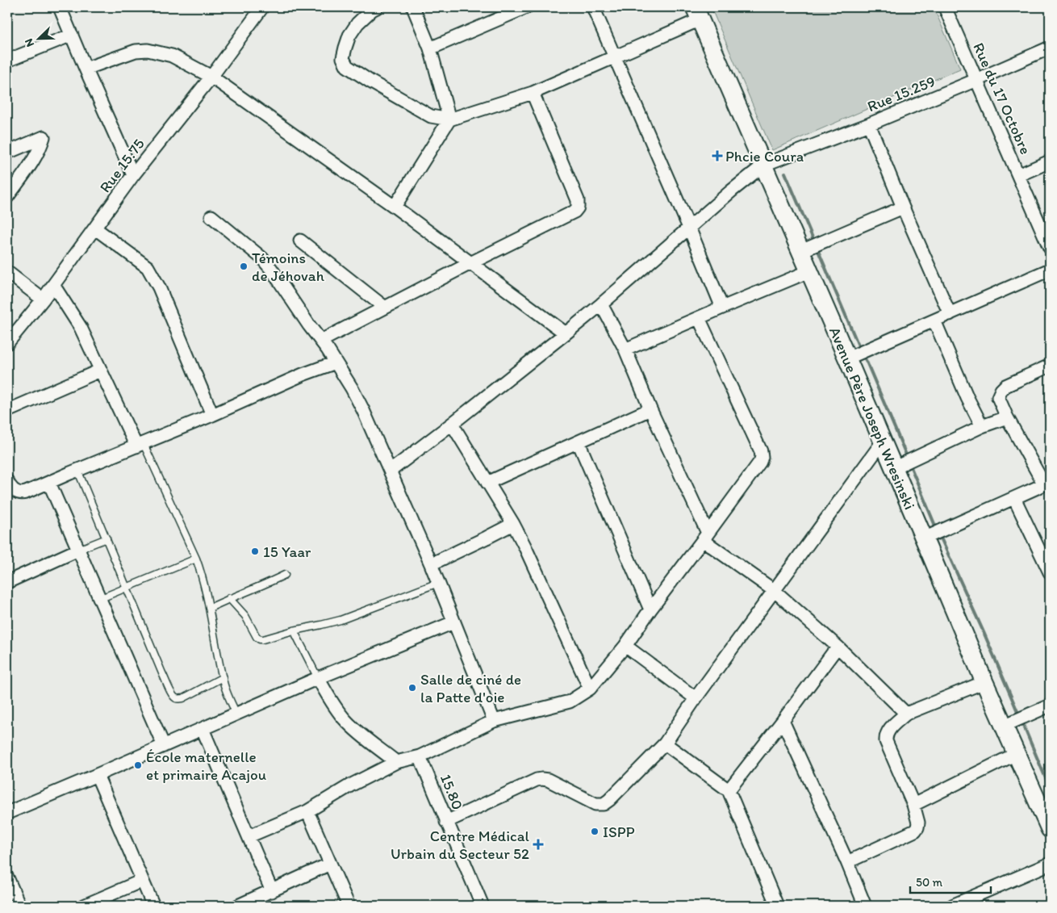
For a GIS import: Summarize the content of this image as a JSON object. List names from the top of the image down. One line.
{"streets":{"street":["Rue 15.259","Rue du 17 Octobre","Rue 15.75","Avenue Père Joseph Wresinski","15.80"]},"crossings":[["Rue 15.259","Rue du 17 Octobre"],["Rue 15.259","Avenue Père Joseph Wresinski"]],"places":{"health":["Phcie Coura","Centre Médical Urbain du Secteur 52"],"other":["Témoins de Jéhovah","15 Yaar","Salle de ciné de la Patte d'oie","École maternelle et primaire Acajou","ISPP"]},"scale_bar":"50 m","north":"bottom left"}
